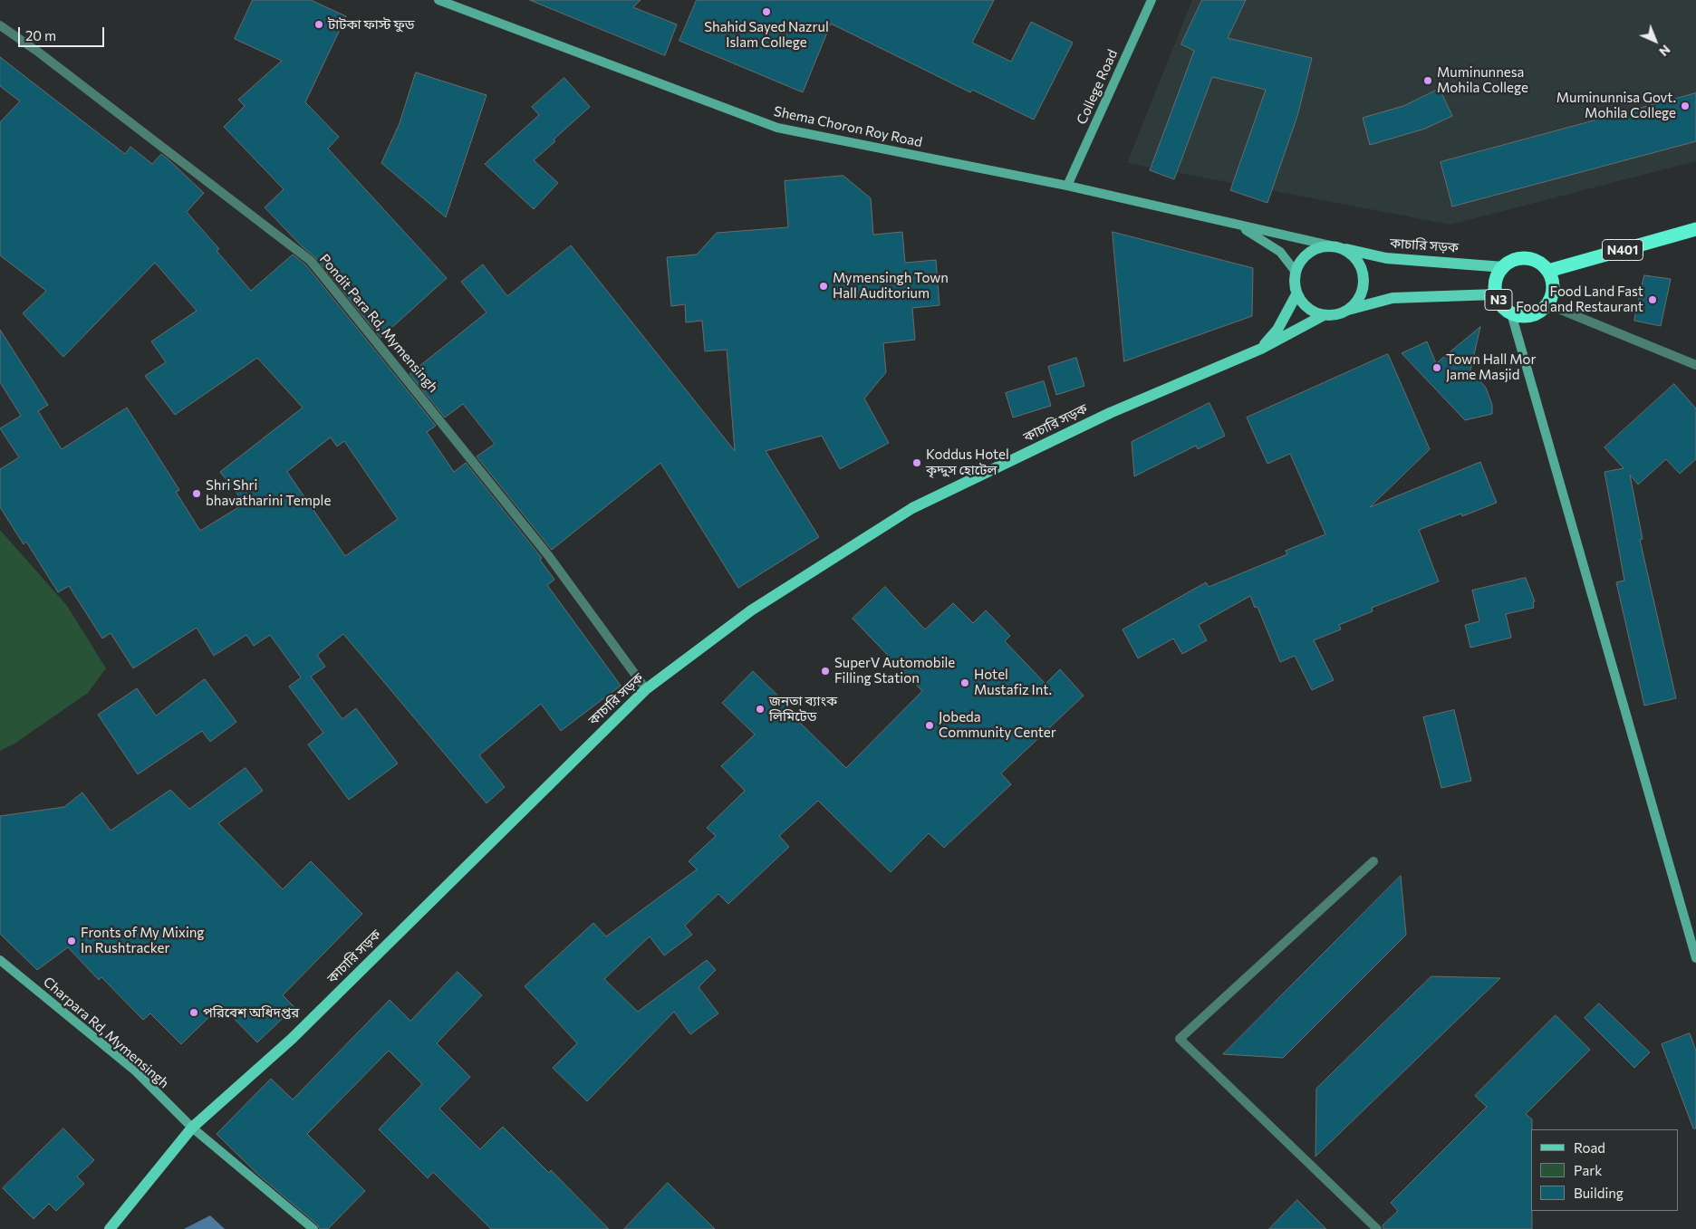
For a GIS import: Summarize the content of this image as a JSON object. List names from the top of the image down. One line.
{"streets":{"highway":["N401","N3"],"main road":["College Road","Shema Choron Roy Road","কাচারি সড়ক","Charpara Rd, Mymensingh"],"street":["Pondit Para Rd, Mymensingh"]},"crossings":[["College Road","Shema Choron Roy Road"],["Shema Choron Roy Road","কাচারি সড়ক"],["Shema Choron Roy Road","N3"],["কাচারি সড়ক","N401"],["কাচারি সড়ক","N3"],["কাচারি সড়ক","Pondit Para Rd, Mymensingh"],["কাচারি সড়ক","Charpara Rd, Mymensingh"],["N401","N3"]],"places":["Shahid Sayed Nazrul Islam College","টাটকা ফাস্ট ফুড","Muminunnesa Mohila College","Muminunnisa Govt. Mohila College","Mymensingh Town Hall Auditorium","Food Land Fast Food and Restaurant","Town Hall Mor Jame Masjid","Koddus Hotel কৃদ্দুস হোটেল","Shri Shri bhavatharini Temple","SuperV Automobile Filling Station","Hotel Mustafiz Int.","জনতা ব্যাংক লিমিটেড","Jobeda Community Center","Fronts of My Mixing In Rushtracker","পরিবেশ অধিদপ্তর"],"legend":["Road","Park","Building"],"scale_bar":"20 m","north":"bottom right"}
